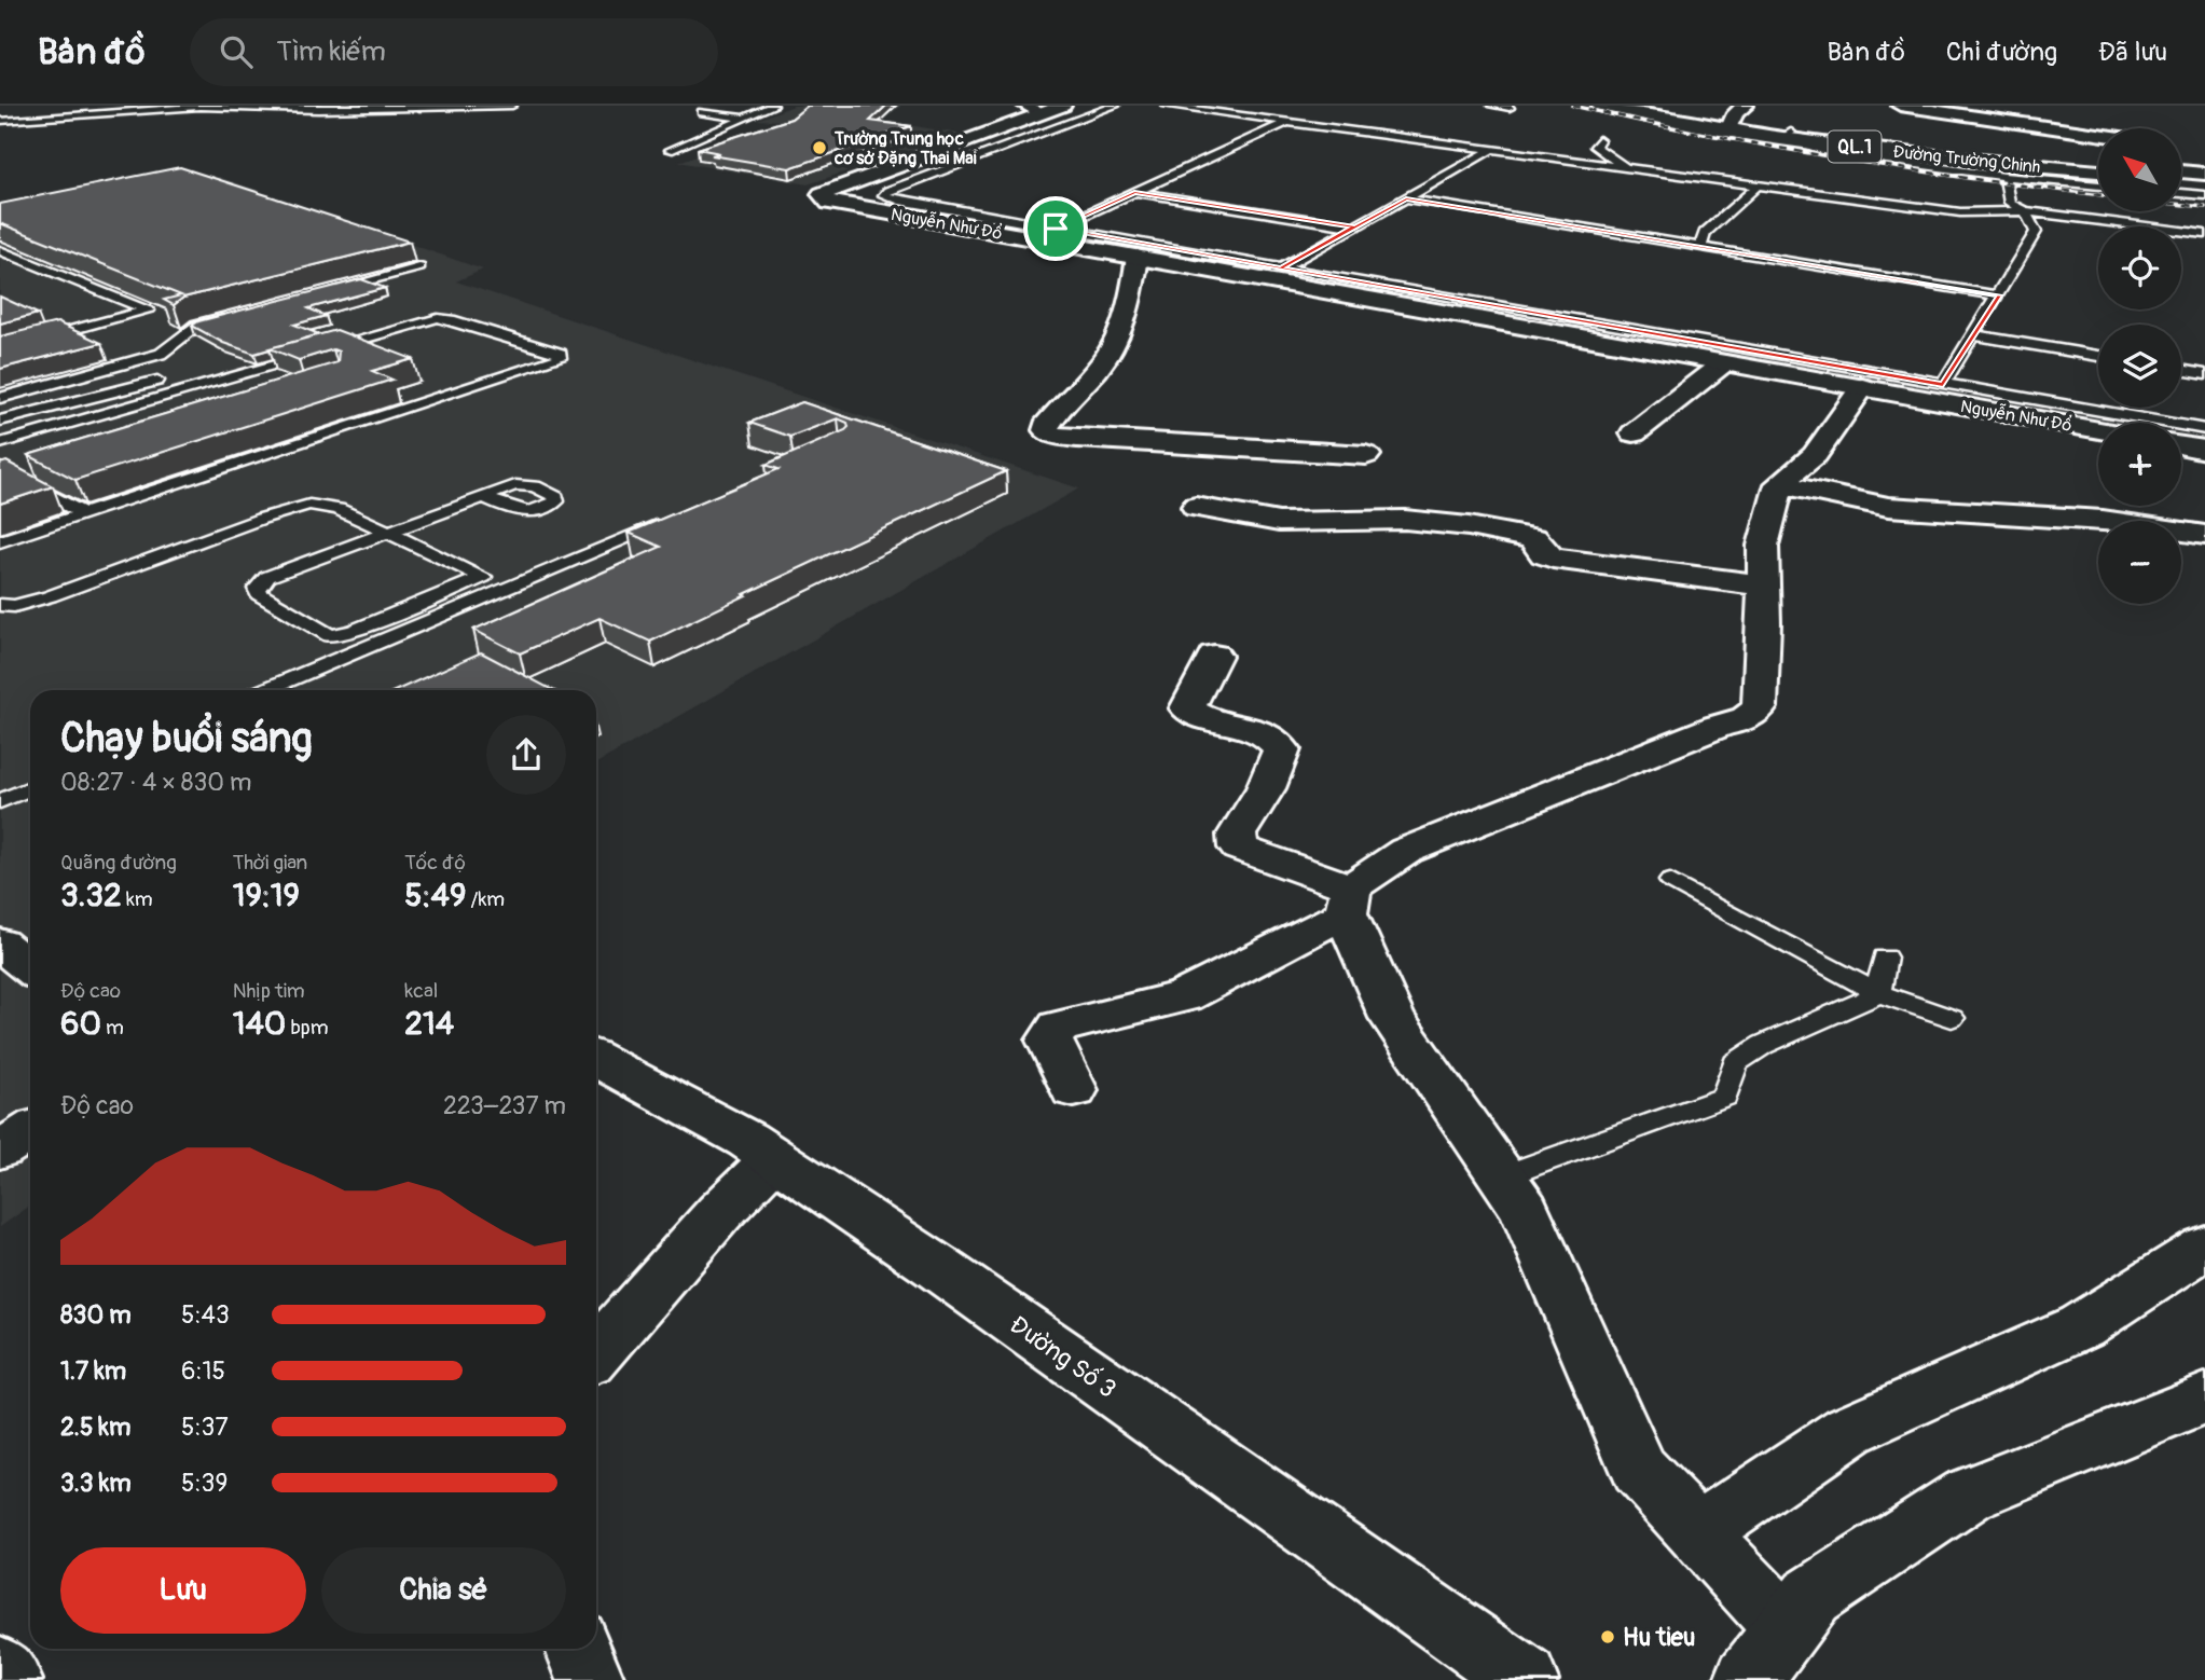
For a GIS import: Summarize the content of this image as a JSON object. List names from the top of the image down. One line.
{"streets":{"main road":["QL.1","Đường Trường Chinh","Nguyễn Như Đổ","Đường Số 3"]},"places":["Trường Trung học cơ sở Đặng Thai Mai","Hu tieu"],"north":"top left","page":{"header":"Bản đồ","search":"Tìm kiếm","nav":["Bản đồ","Chỉ đường","Đã lưu"],"map_buttons":["+","−"],"heading":["Chạy buổi sáng","08:27 · 4 × 830 m"],"stats":[["Quãng đường","3.32 km"],["Thời gian","19:19"],["Tốc độ","5:49 /km"],["Độ cao","60 m"],["Nhịp tim","140 bpm"],["kcal","214"]],"chart":["Độ cao","223–237 m"],"list":[{"name":"830 m","note":"5:43"},{"name":"1.7 km","note":"6:15"},{"name":"2.5 km","note":"5:37"},{"name":"3.3 km","note":"5:39"}],"buttons":["Lưu","Chia sẻ"]}}
